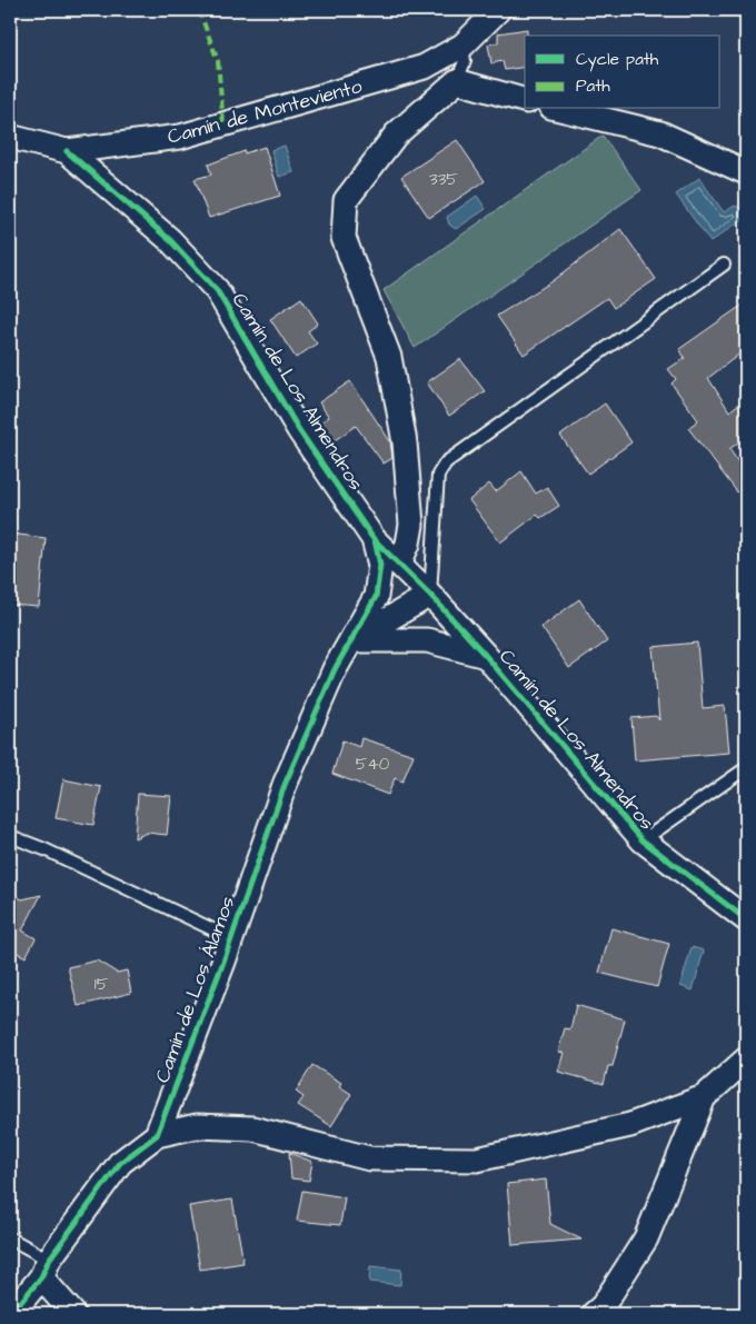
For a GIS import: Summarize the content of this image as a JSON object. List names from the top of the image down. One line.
{"streets":{"street":["Camín de Monteviento","Camín de Los Almendros","Camín de Los Álamos"]},"crossings":[["Camín de Monteviento","Camín de Los Almendros"],["Camín de Los Almendros","Camín de Los Álamos"]],"house_numbers":["335","540","15"],"legend":["Cycle path","Path"]}
